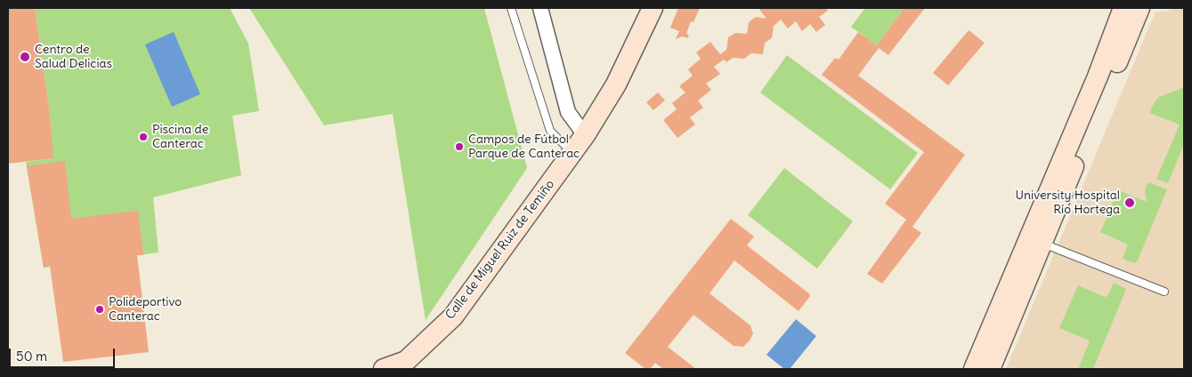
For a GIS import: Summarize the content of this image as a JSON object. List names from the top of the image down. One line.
{"streets":{"street":["Calle de Miguel Ruiz de Temiño"]},"places":["Centro de Salud Delicias","Piscina de Canterac","Campos de Fútbol Parque de Canterac","University Hospital Río Hortega","Polideportivo Canterac"],"scale_bar":"50 m"}
